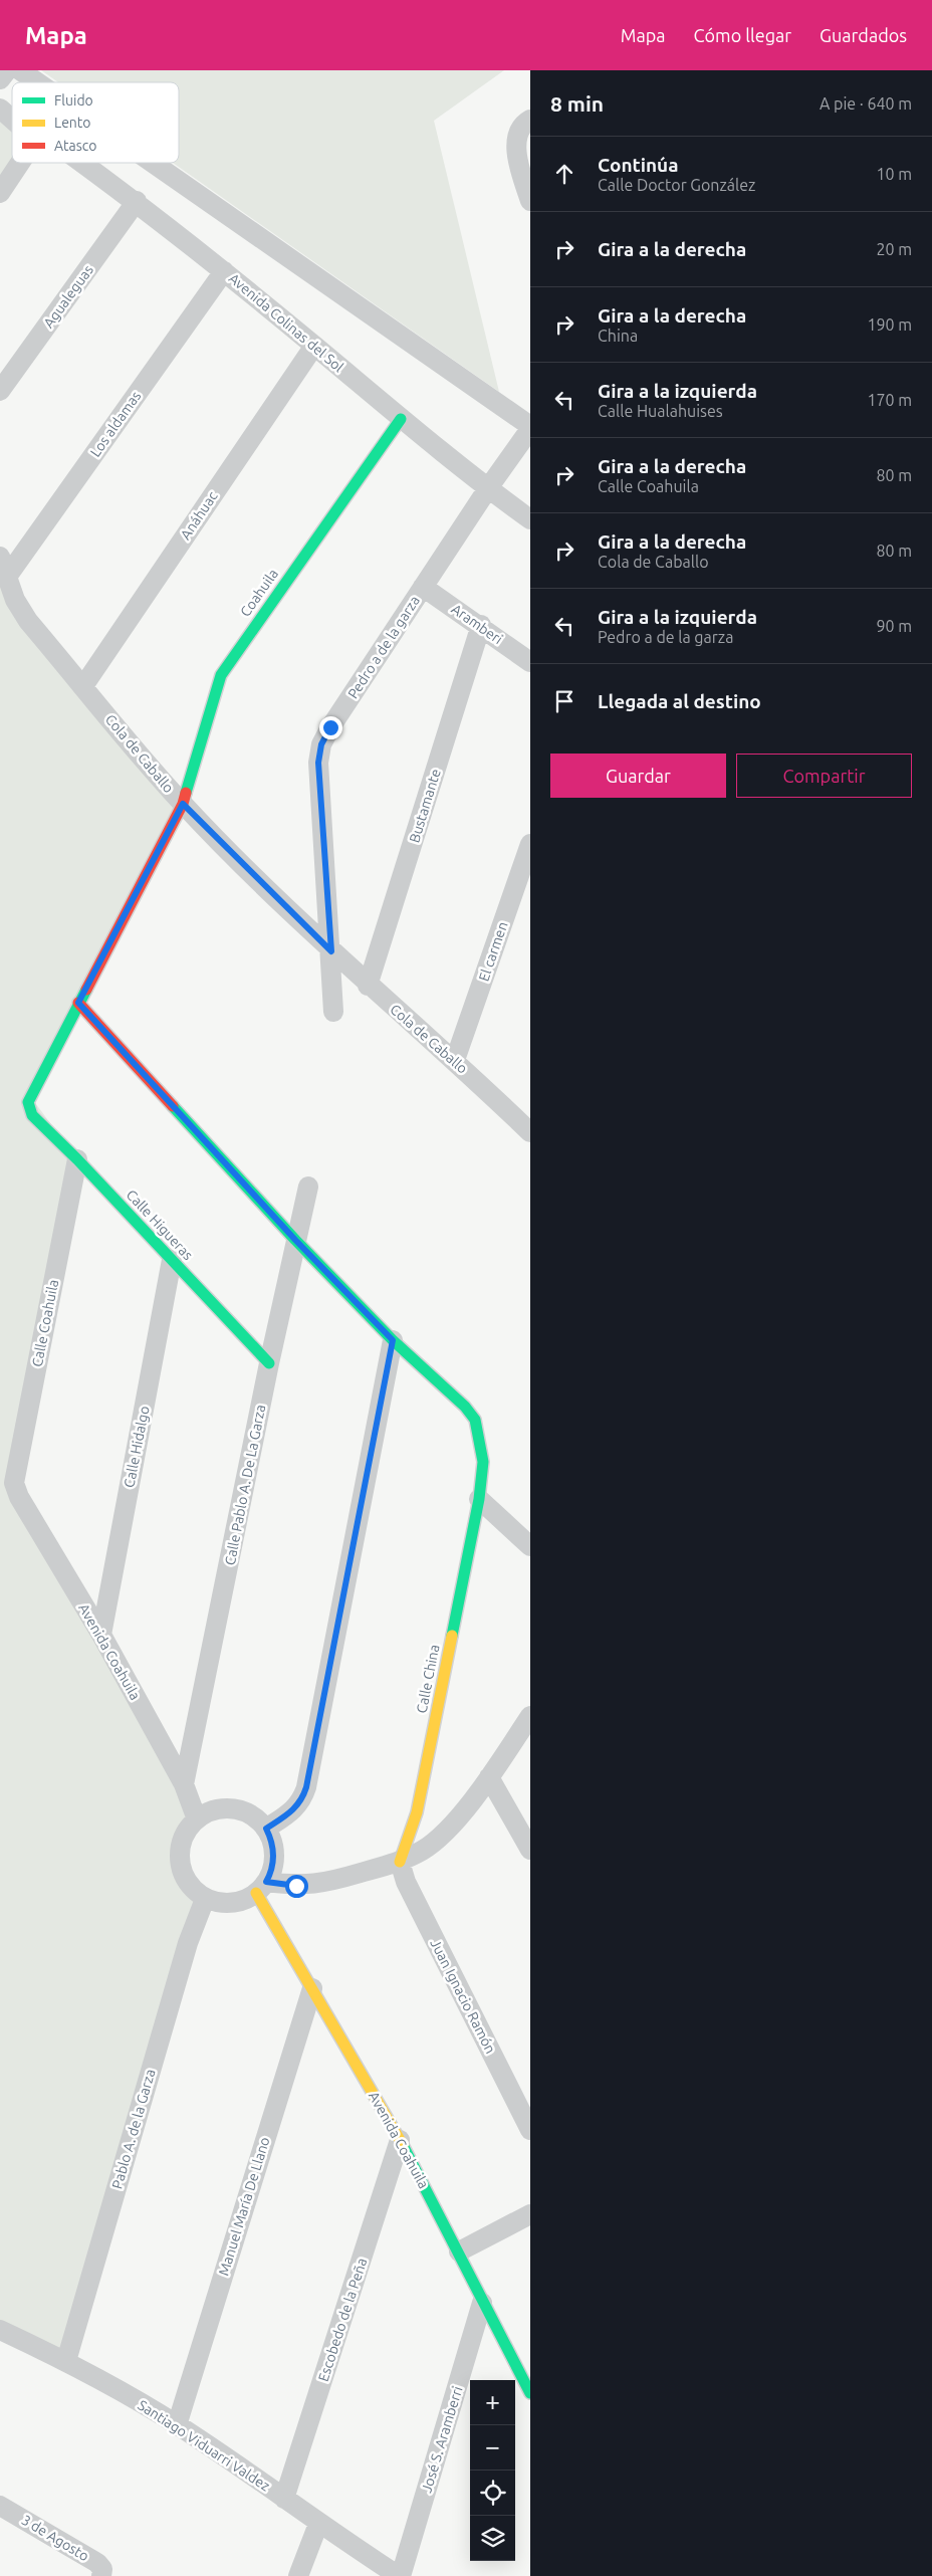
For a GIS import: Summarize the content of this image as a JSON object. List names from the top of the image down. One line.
{"streets":{"street":["Agualeguas","Avenida Colinas del Sol","Los aldamas","Anáhuac","Coahuila","Aramberi","Pedro a de la garza","Cola de Caballo","Bustamante","El carmen","Calle Higueras","Calle Coahuila","Calle Hidalgo","Calle Pablo A. De La Garza","Avenida Coahuila","Calle China","Juan Ignacio Ramón","Pablo A. de la Garza","Manuel María De Llano","Escobedo de la Peña","José S. Aramberri","Santiago Viduarri Valdez","3 de Agosto"]},"crossings":[["Agualeguas","Avenida Colinas del Sol"],["Avenida Colinas del Sol","Los aldamas"],["Avenida Colinas del Sol","Anáhuac"],["Avenida Colinas del Sol","Coahuila"],["Avenida Colinas del Sol","Pedro a de la garza"],["Los aldamas","Cola de Caballo"],["Anáhuac","Cola de Caballo"],["Coahuila","Cola de Caballo"],["Aramberi","Pedro a de la garza"],["Aramberi","Bustamante"],["Pedro a de la garza","Cola de Caballo"],["Cola de Caballo","Bustamante"],["Cola de Caballo","El carmen"],["Calle Higueras","Calle Coahuila"],["Calle Higueras","Calle Hidalgo"],["Calle Higueras","Calle Pablo A. De La Garza"],["Calle Higueras","Calle China"],["Calle Coahuila","Avenida Coahuila"],["Calle Hidalgo","Avenida Coahuila"],["Calle Pablo A. De La Garza","Avenida Coahuila"],["Calle Pablo A. De La Garza","Calle China"],["Avenida Coahuila","Pablo A. de la Garza"],["Avenida Coahuila","Manuel María De Llano"],["Avenida Coahuila","Escobedo de la Peña"],["Avenida Coahuila","José S. Aramberri"],["Calle China","Juan Ignacio Ramón"],["Pablo A. de la Garza","Santiago Viduarri Valdez"],["Manuel María De Llano","Santiago Viduarri Valdez"],["Escobedo de la Peña","Santiago Viduarri Valdez"],["José S. Aramberri","Santiago Viduarri Valdez"]],"legend":["Fluido","Lento","Atasco"],"page":{"header":"Mapa","nav":["Mapa","Cómo llegar","Guardados"],"heading":["8 min","A pie · 640 m"],"list":[["Continúa","Calle Doctor González","10 m"],["Gira a la derecha","20 m"],["Gira a la derecha","China","190 m"],["Gira a la izquierda","Calle Hualahuises","170 m"],["Gira a la derecha","Calle Coahuila","80 m"],["Gira a la derecha","Cola de Caballo","80 m"],["Gira a la izquierda","Pedro a de la garza","90 m"],"Llegada al destino"],"buttons":["Guardar","Compartir"],"map_buttons":["+","−"]}}
